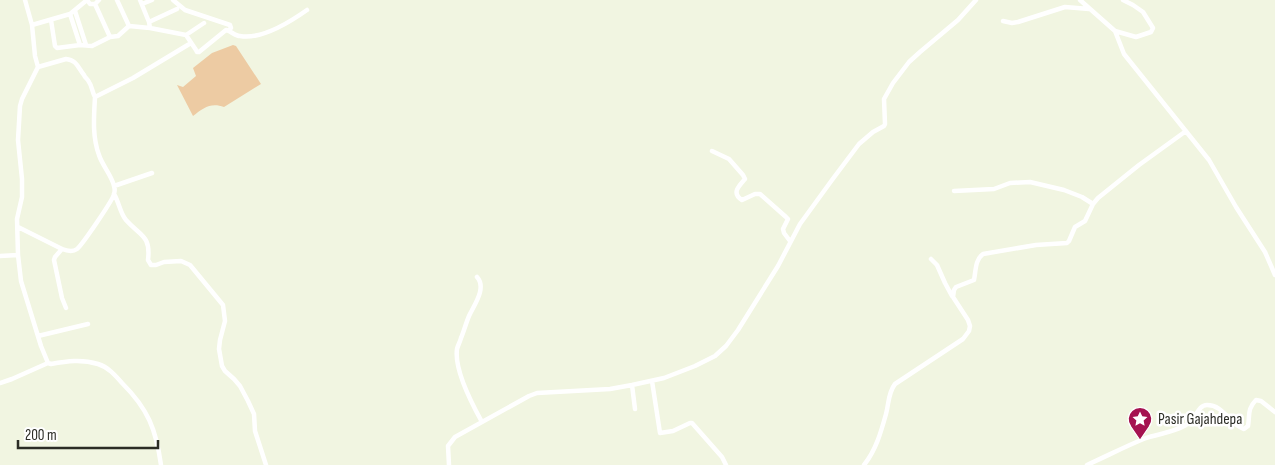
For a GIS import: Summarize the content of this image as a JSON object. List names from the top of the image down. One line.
{"places":{"place":["Pasir Gajahdepa"]},"scale_bar":"200 m"}
